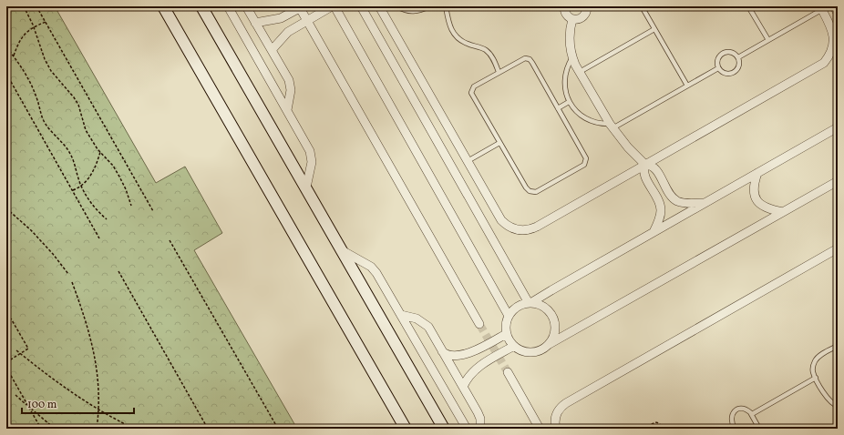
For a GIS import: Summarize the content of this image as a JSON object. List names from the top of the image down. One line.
{"scale_bar":"100 m"}
